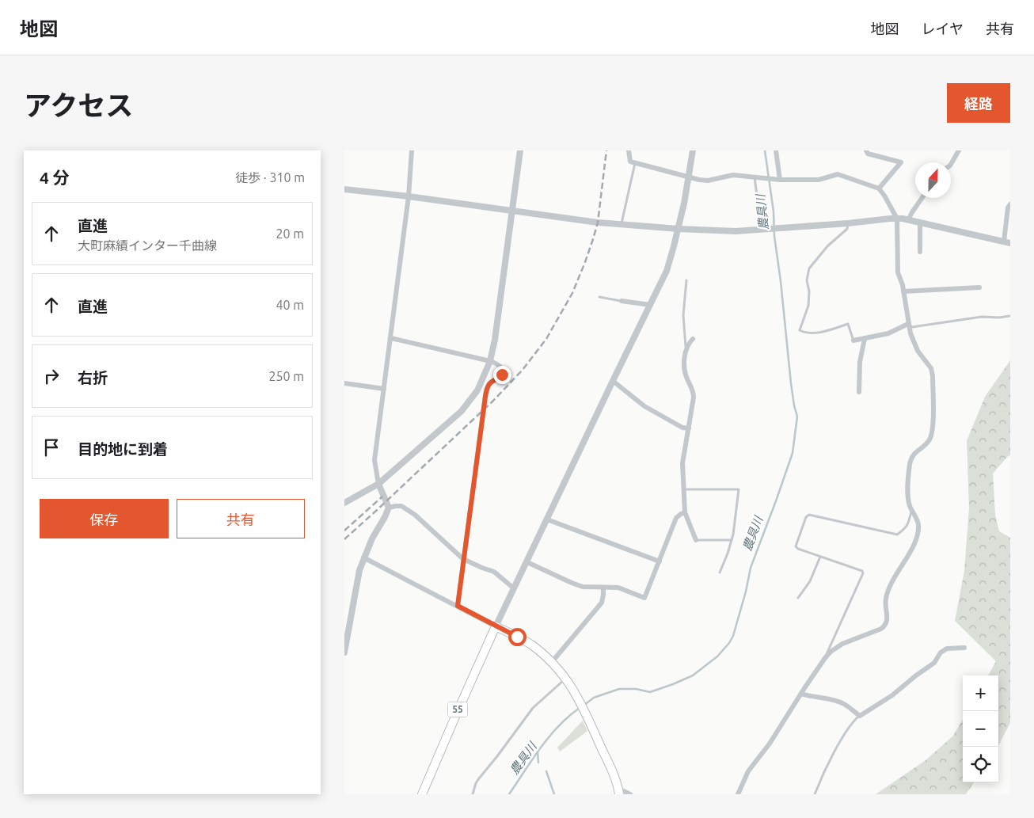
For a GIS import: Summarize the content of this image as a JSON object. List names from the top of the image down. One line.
{"streets":{"main road":["55"]},"water":["農具川"],"north":"top","page":{"header":"地図","nav":["地図","レイヤ","共有"],"title":"アクセス","buttons":["経路",["保存","共有"]],"heading":["4 分","徒歩 · 310 m"],"list":[["直進","大町麻績インター千曲線","20 m"],["直進","40 m"],["右折","250 m"],"目的地に到着"],"map_buttons":["+","−"]}}
